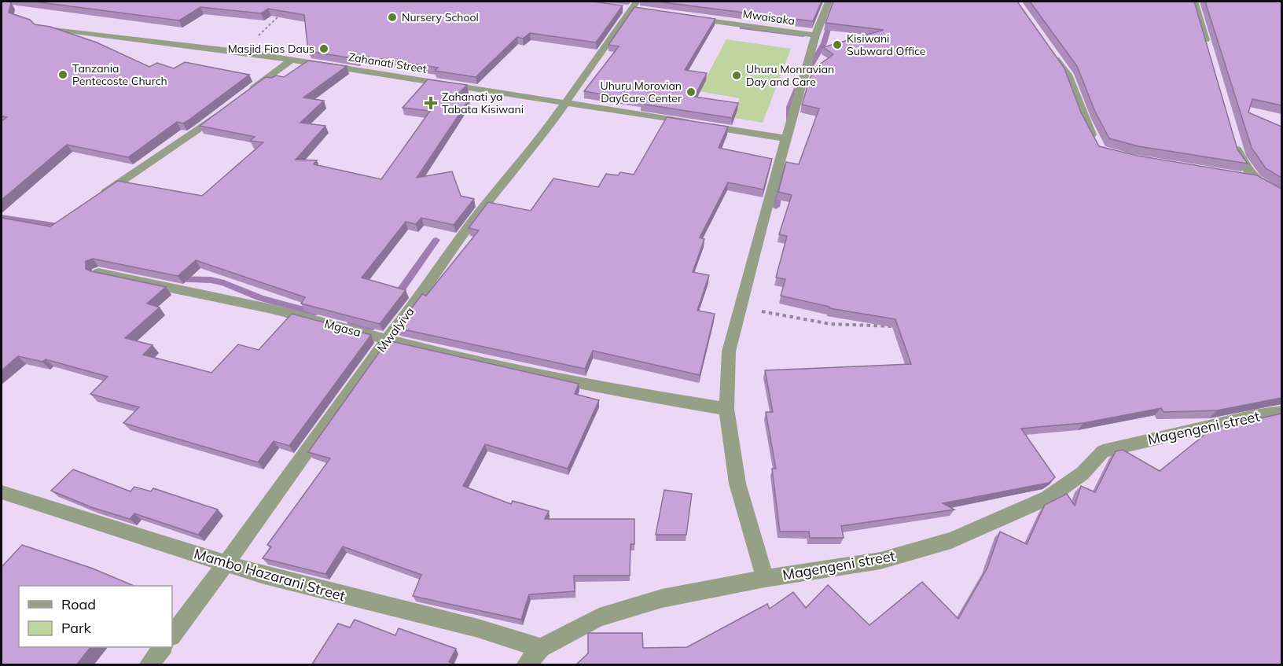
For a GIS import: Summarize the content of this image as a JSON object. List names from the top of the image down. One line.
{"streets":{"street":["Mwaisaka","Zahanati Street","Mgasa","Mwalyiva","Magengeni street","Mambo Hazarani Street"]},"crossings":[["Zahanati Street","Mwalyiva"],["Mgasa","Mwalyiva"],["Mwalyiva","Mambo Hazarani Street"],["Magengeni street","Mambo Hazarani Street"]],"places":{"other":["Nursery School","Kisiwani Subward Office","Masjid Fias Daus","Tanzania Pentecoste Church","Uhuru Monravian Day and Care","Uhuru Morovian DayCare Center"],"health":["Zahanati ya Tabata Kisiwani"]},"legend":["Road","Park"]}
